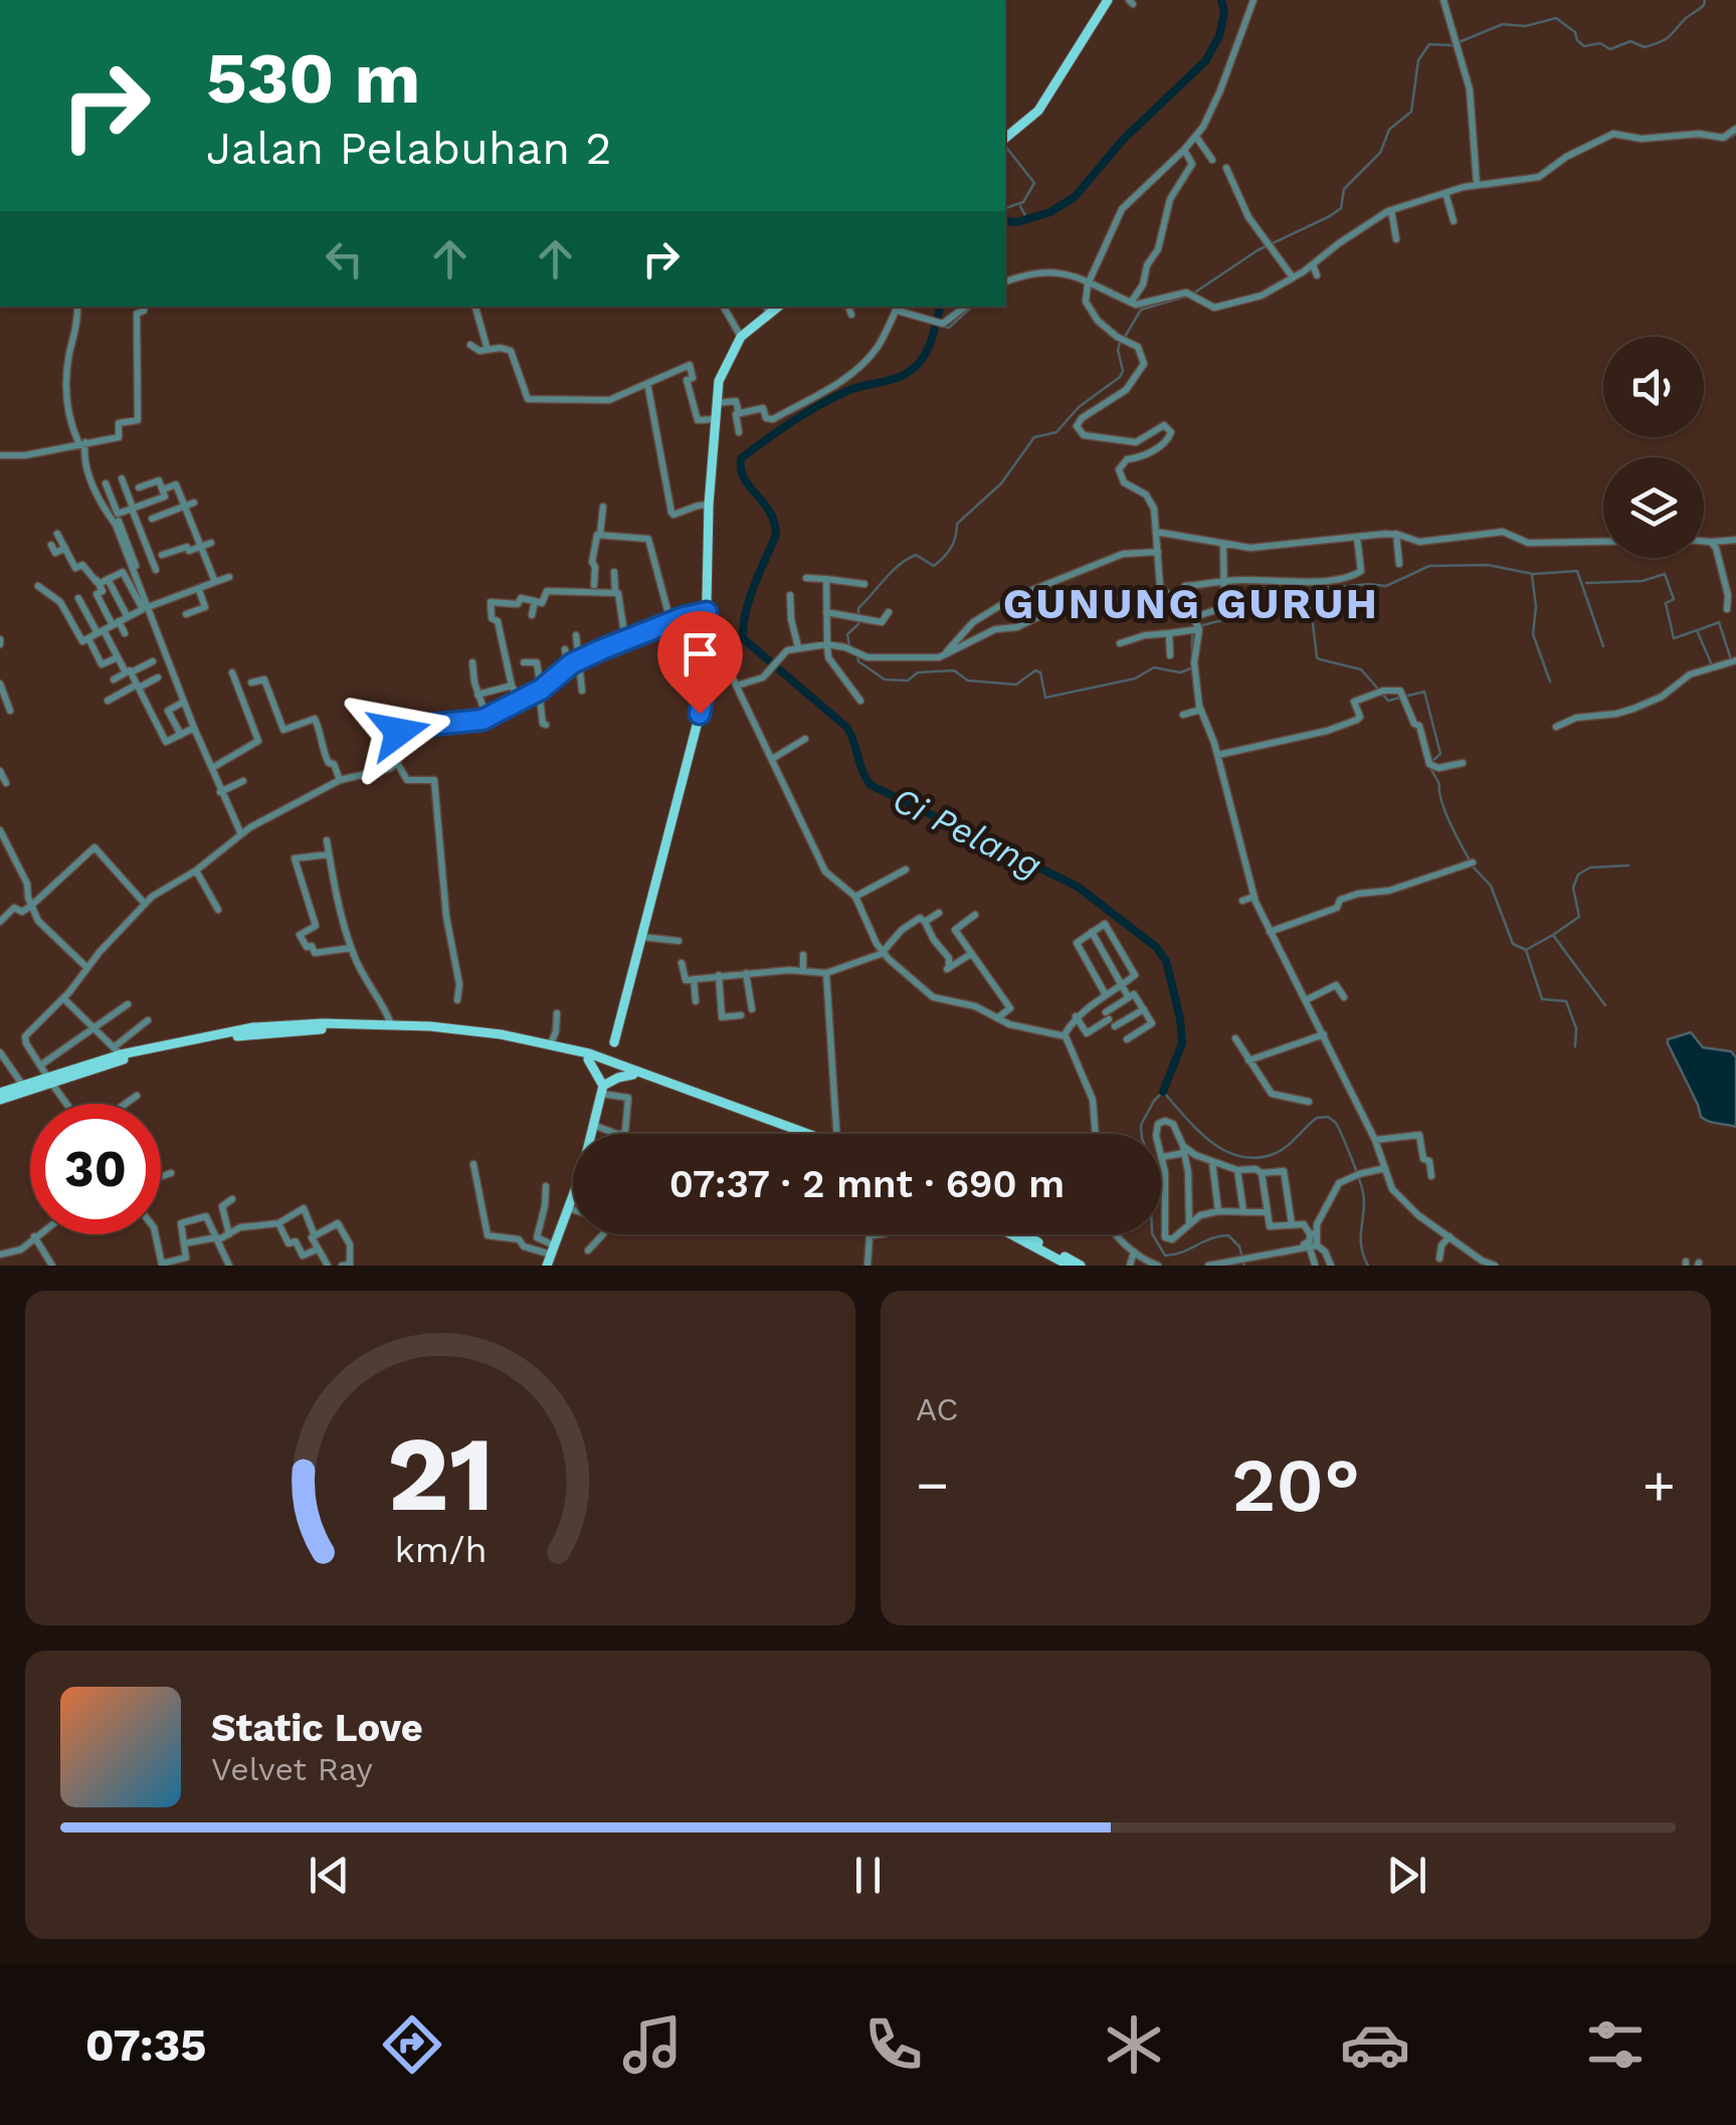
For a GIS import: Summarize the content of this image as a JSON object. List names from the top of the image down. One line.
{"districts":["GUNUNG GURUH"],"water":["Ci Pelang"],"page":{"turn":["530 m","Jalan Pelabuhan 2"],"limit":"30","trip":"07:37 · 2 mnt · 690 m","tile":"AC","heat":["−","20°","+"],"song":["Static Love","Velvet Ray"],"tabs":"07:35","gauge":["21","km/h"]}}
